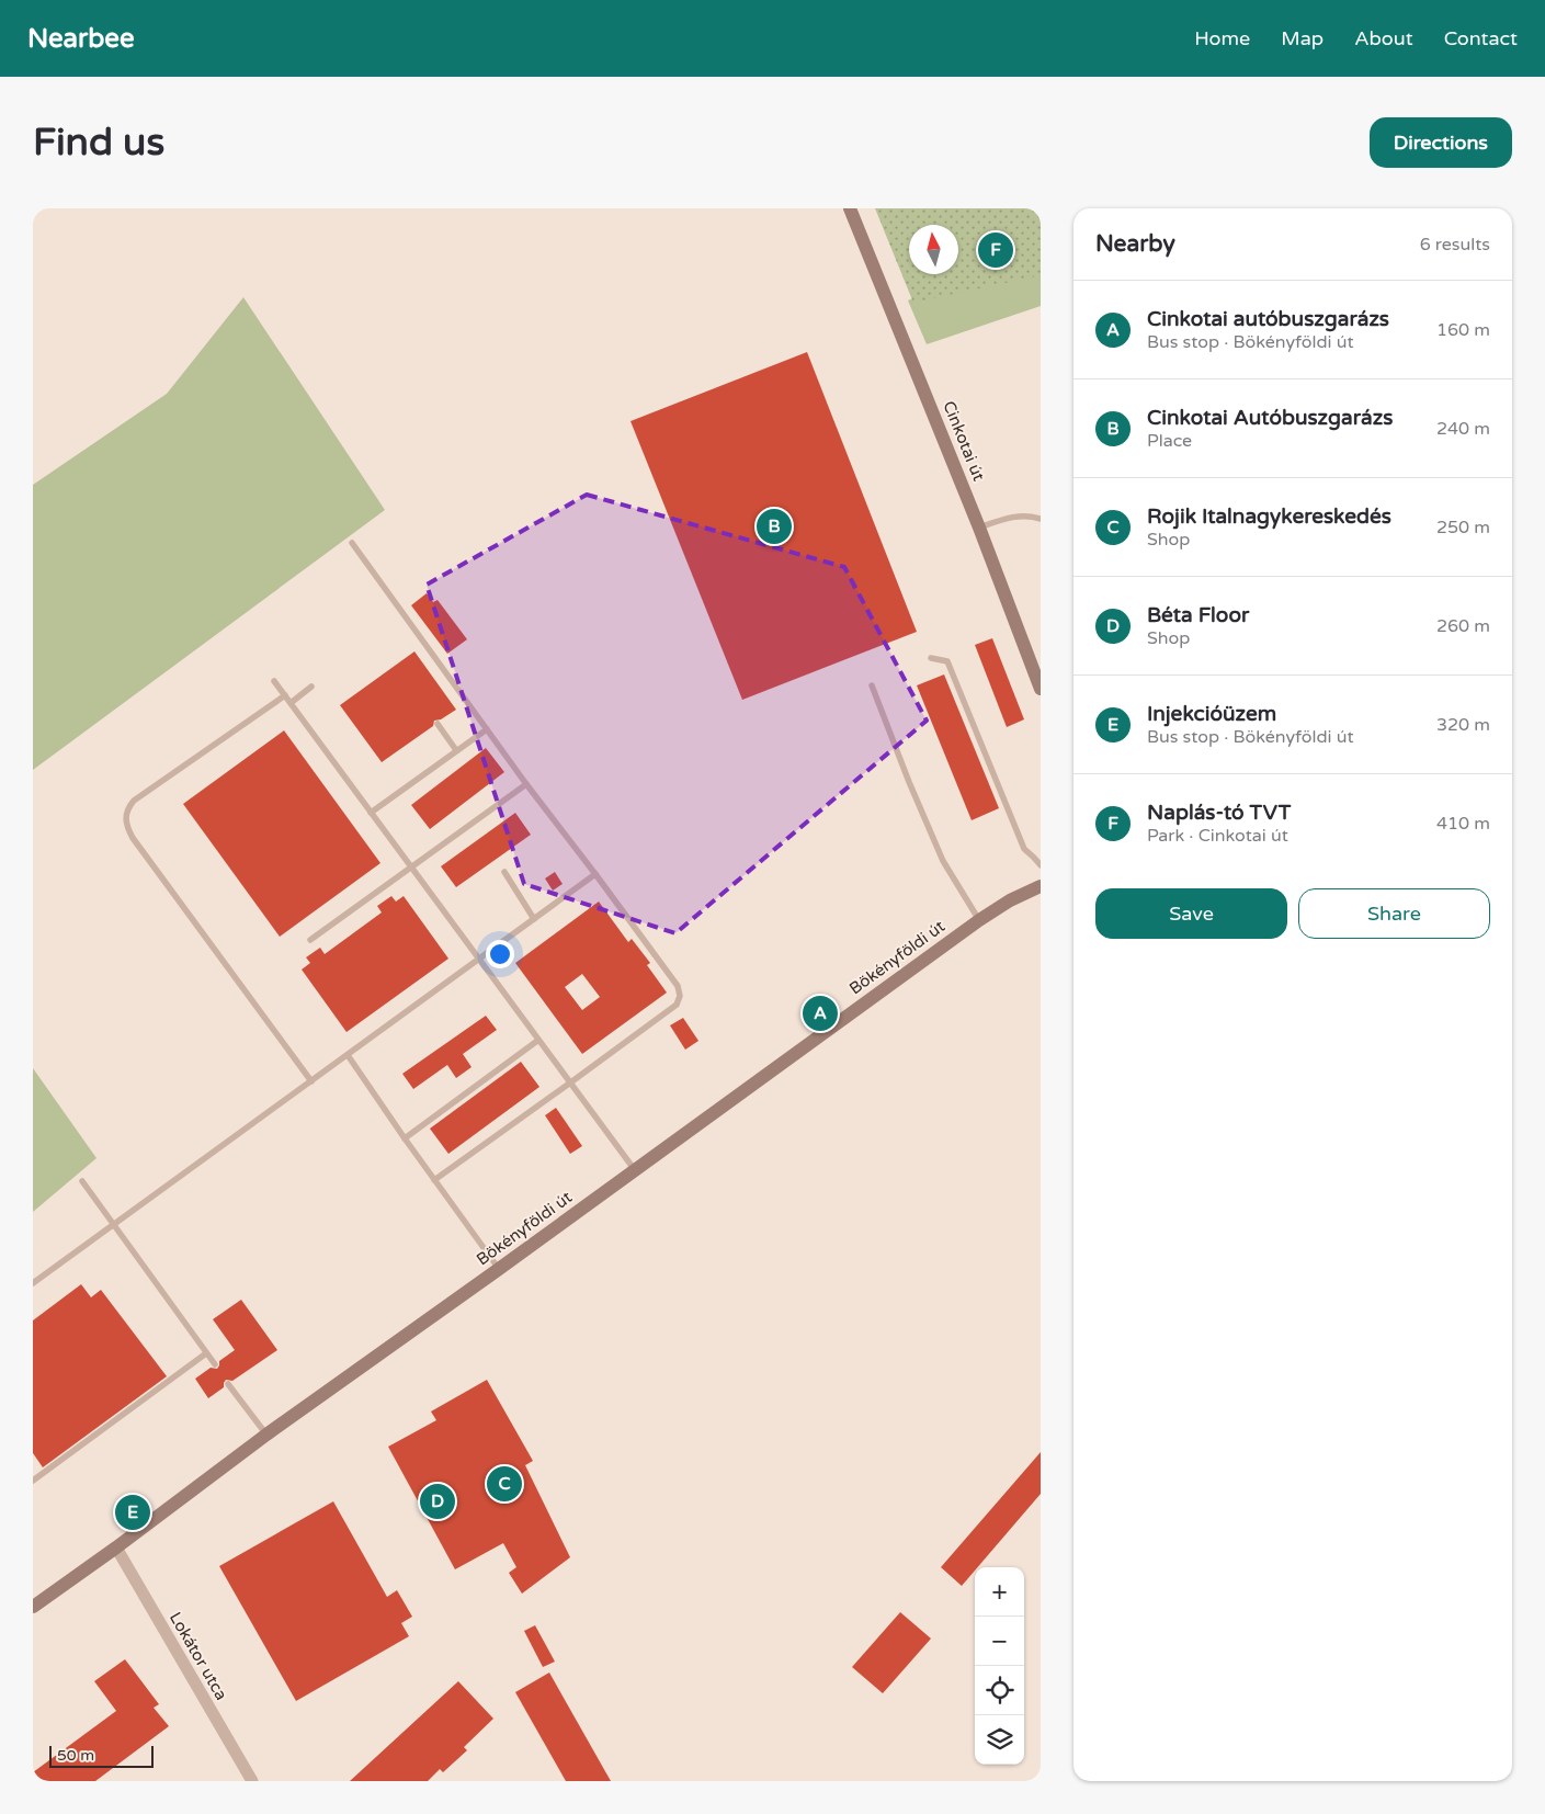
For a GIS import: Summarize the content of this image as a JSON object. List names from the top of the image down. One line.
{"streets":{"street":["Cinkotai út","Bökényföldi út","Lokátor utca"]},"crossings":[["Bökényföldi út","Lokátor utca"]],"scale_bar":"50 m","north":"top","page":{"header":"Nearbee","nav":["Home","Map","About","Contact"],"buttons":["Directions",["Save","Share"]],"title":"Find us","heading":["Nearby","6 results"],"pins":["F","B","A","C","D","E"],"list":[{"mark":"A","name":"Cinkotai autóbuszgarázs","note":"Bus stop · Bökényföldi út","value":"160 m"},{"mark":"B","name":"Cinkotai Autóbuszgarázs","note":"Place","value":"240 m"},{"mark":"C","name":"Rojik Italnagykereskedés","note":"Shop","value":"250 m"},{"mark":"D","name":"Béta Floor","note":"Shop","value":"260 m"},{"mark":"E","name":"Injekcióüzem","note":"Bus stop · Bökényföldi út","value":"320 m"},{"mark":"F","name":"Naplás-tó TVT","note":"Park · Cinkotai út","value":"410 m"}],"map_buttons":["+","−"],"scale":"50 m"}}
